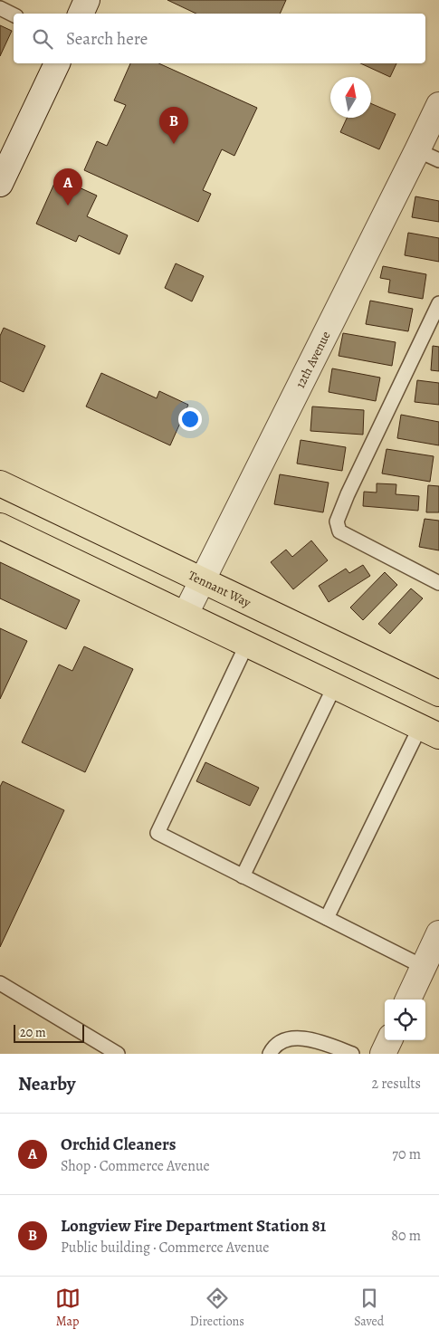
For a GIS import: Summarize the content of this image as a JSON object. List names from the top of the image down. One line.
{"streets":{"main road":["Tennant Way"],"street":["12th Avenue"]},"crossings":[["12th Avenue","Tennant Way"]],"scale_bar":"20 m","north":"top","page":{"search":"Search here","pins":["B","A"],"scale":"20 m","heading":["Nearby","2 results"],"list":[{"mark":"A","name":"Orchid Cleaners","note":"Shop · Commerce Avenue","value":"70 m"},{"mark":"B","name":"Longview Fire Department Station 81","note":"Public building · Commerce Avenue","value":"80 m"}],"nav":["Map","Directions","Saved"]}}
